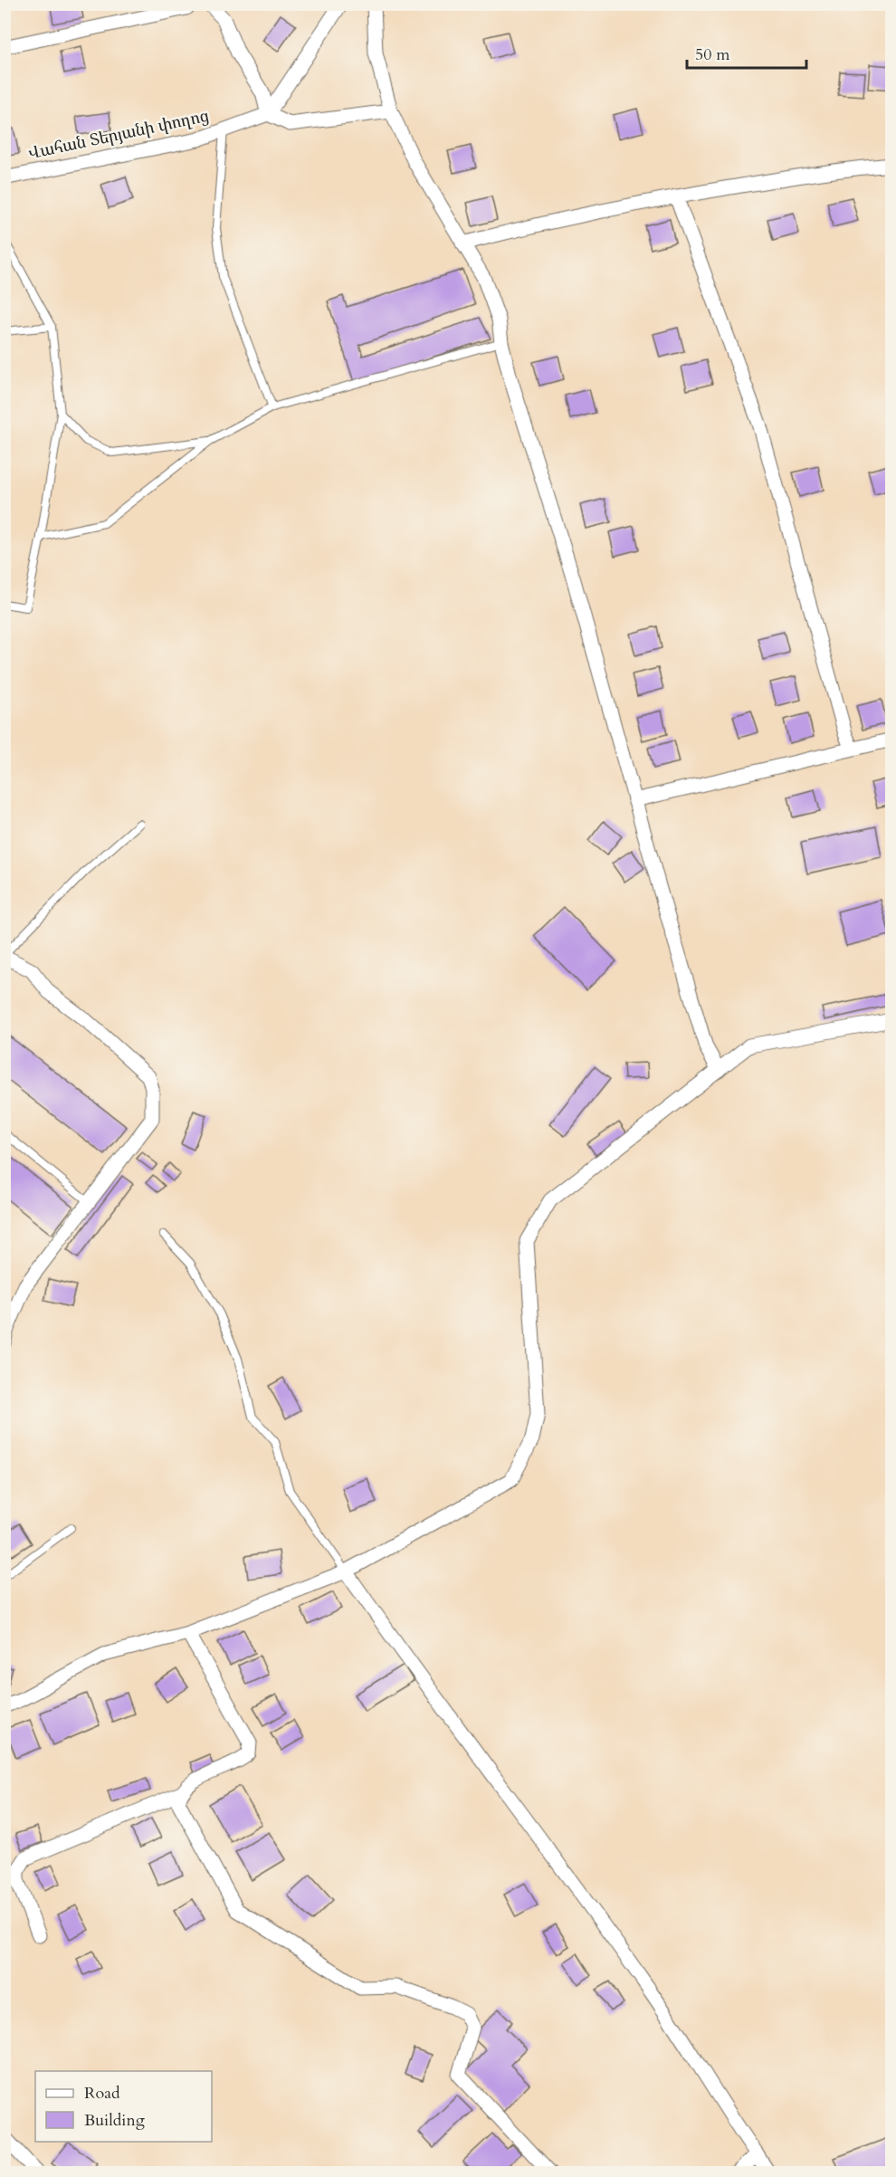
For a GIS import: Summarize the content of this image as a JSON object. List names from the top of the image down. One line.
{"streets":{"street":["Վահան Տերյանի փողոց"]},"legend":["Road","Building"],"scale_bar":"50 m"}
